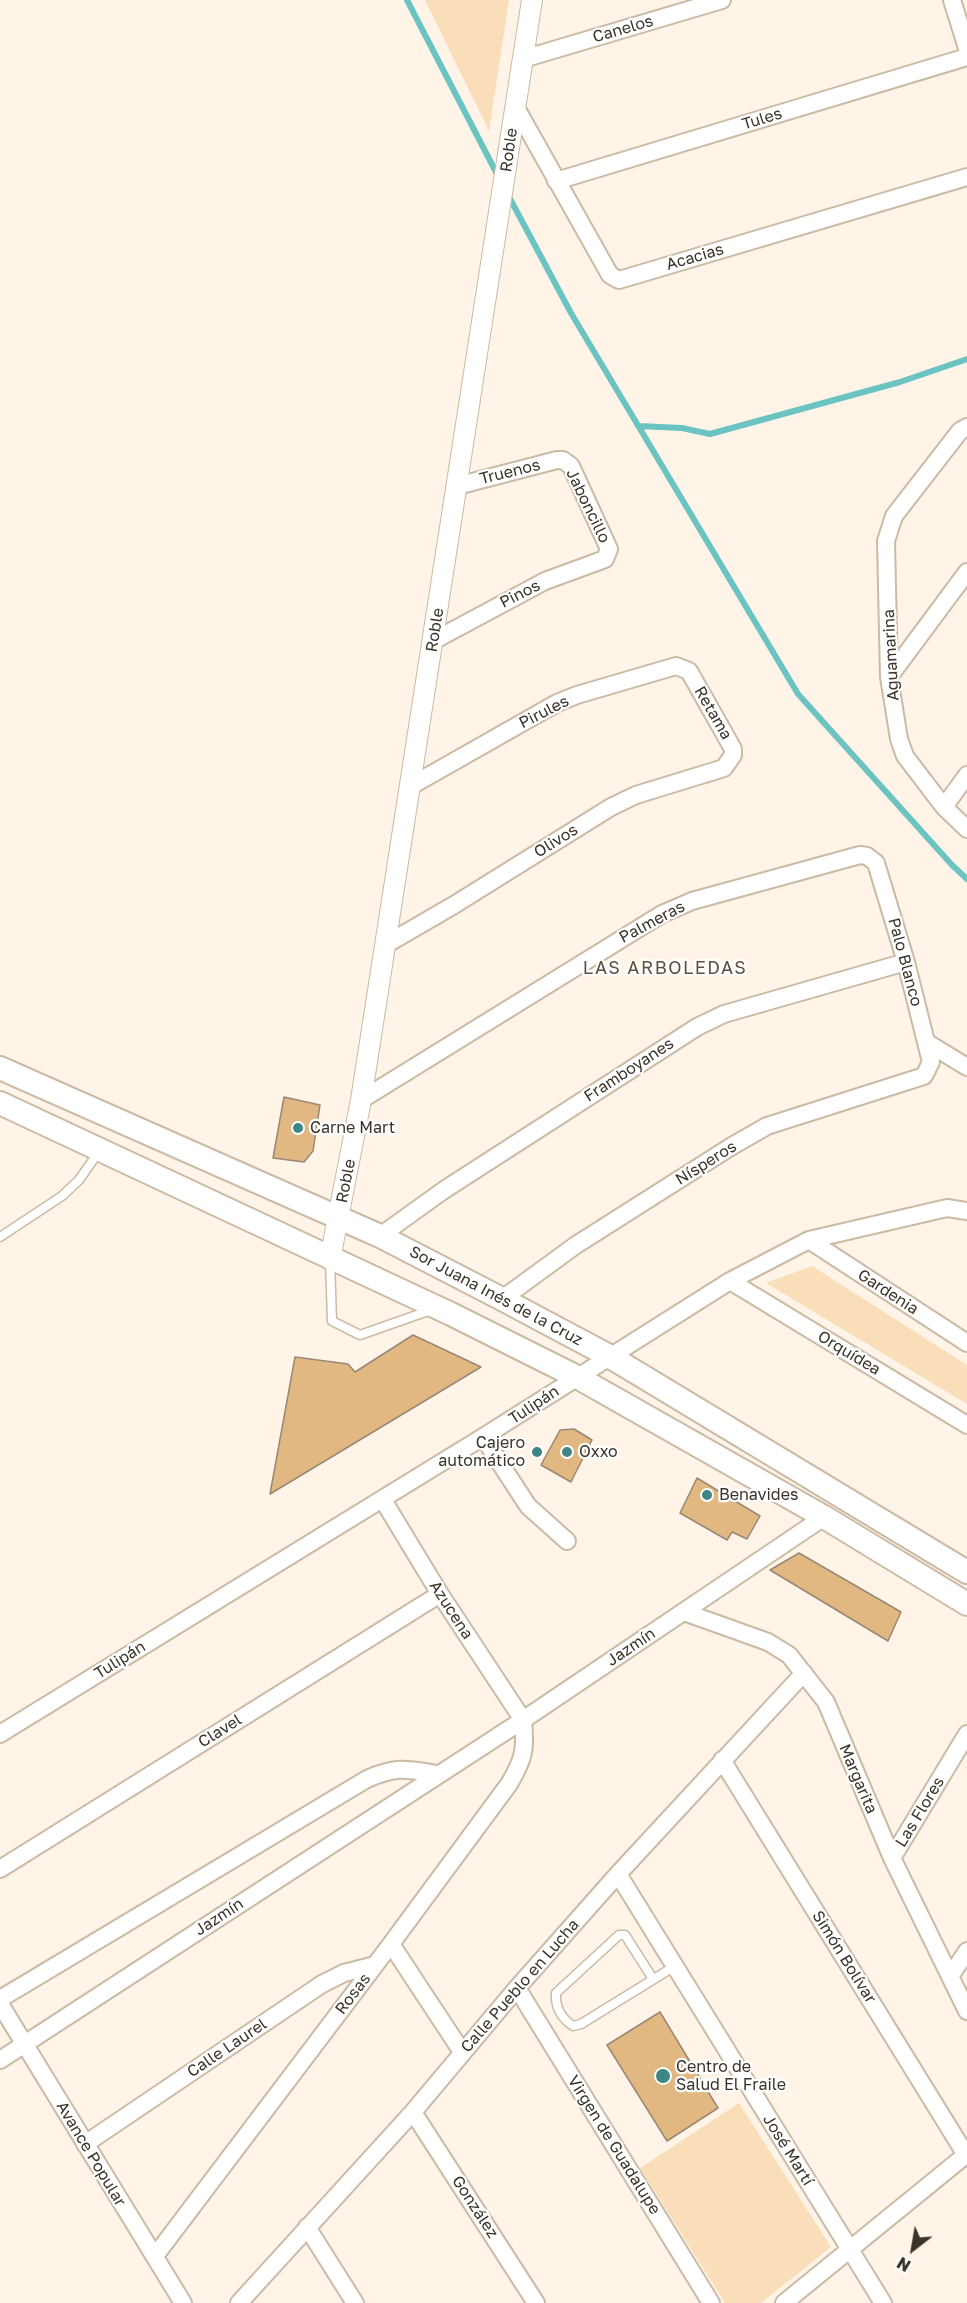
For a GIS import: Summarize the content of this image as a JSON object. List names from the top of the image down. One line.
{"streets":{"main road":["Sor Juana Inés de la Cruz"],"street":["Canelos","Tules","Roble","Acacias","Truenos","Jaboncillo","Pinos","Aguamarina","Pirules","Retama","Olivos","Palmeras","Palo Blanco","Framboyanes","Nísperos","Gardenia","Orquídea","Tulipán","Azucena","Jazmín","Clavel","Margarita","Las Flores","Simón Bolívar","Calle Pueblo en Lucha","Rosas","Calle Laurel","Virgen de Guadalupe","José Martí","Avance Popular","González"]},"crossings":[["Canelos","Roble"],["Tules","Acacias"],["Roble","Acacias"],["Roble","Truenos"],["Roble","Pinos"],["Roble","Pirules"],["Roble","Olivos"],["Roble","Palmeras"],["Roble","Sor Juana Inés de la Cruz"],["Truenos","Jaboncillo"],["Jaboncillo","Pinos"],["Pirules","Retama"],["Retama","Olivos"],["Palmeras","Palo Blanco"],["Palo Blanco","Framboyanes"],["Palo Blanco","Nísperos"],["Framboyanes","Sor Juana Inés de la Cruz"],["Nísperos","Sor Juana Inés de la Cruz"],["Gardenia","Tulipán"],["Sor Juana Inés de la Cruz","Tulipán"],["Sor Juana Inés de la Cruz","Jazmín"],["Orquídea","Tulipán"],["Tulipán","Azucena"],["Azucena","Jazmín"],["Azucena","Clavel"],["Azucena","Rosas"],["Jazmín","Margarita"],["Jazmín","Rosas"],["Jazmín","Avance Popular"],["Margarita","Las Flores"],["Margarita","Calle Pueblo en Lucha"],["Simón Bolívar","Calle Pueblo en Lucha"],["Calle Pueblo en Lucha","Virgen de Guadalupe"],["Calle Pueblo en Lucha","José Martí"],["Calle Pueblo en Lucha","González"],["Rosas","Calle Laurel"],["Rosas","Avance Popular"],["Calle Laurel","Avance Popular"]],"districts":["LAS ARBOLEDAS"],"places":["Carne Mart","Cajero automático","Oxxo","Benavides","Centro de Salud El Fraile"],"north":"bottom left"}
